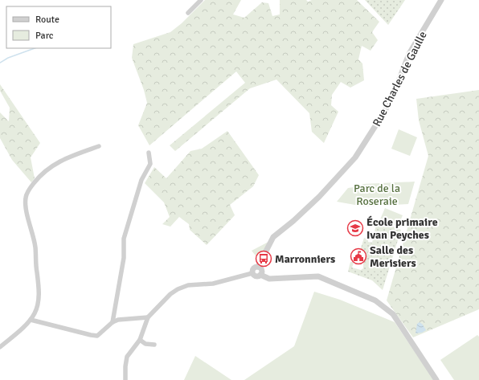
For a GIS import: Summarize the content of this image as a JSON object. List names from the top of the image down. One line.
{"streets":{"street":["Rue Charles de Gaulle"]},"parks":["Parc de la Roseraie"],"places":{"school or university":["École primaire Ivan Peyches"],"public building":["Salle des Merisiers"],"bus stop":["Marronniers"]},"legend":["Route","Parc"]}
